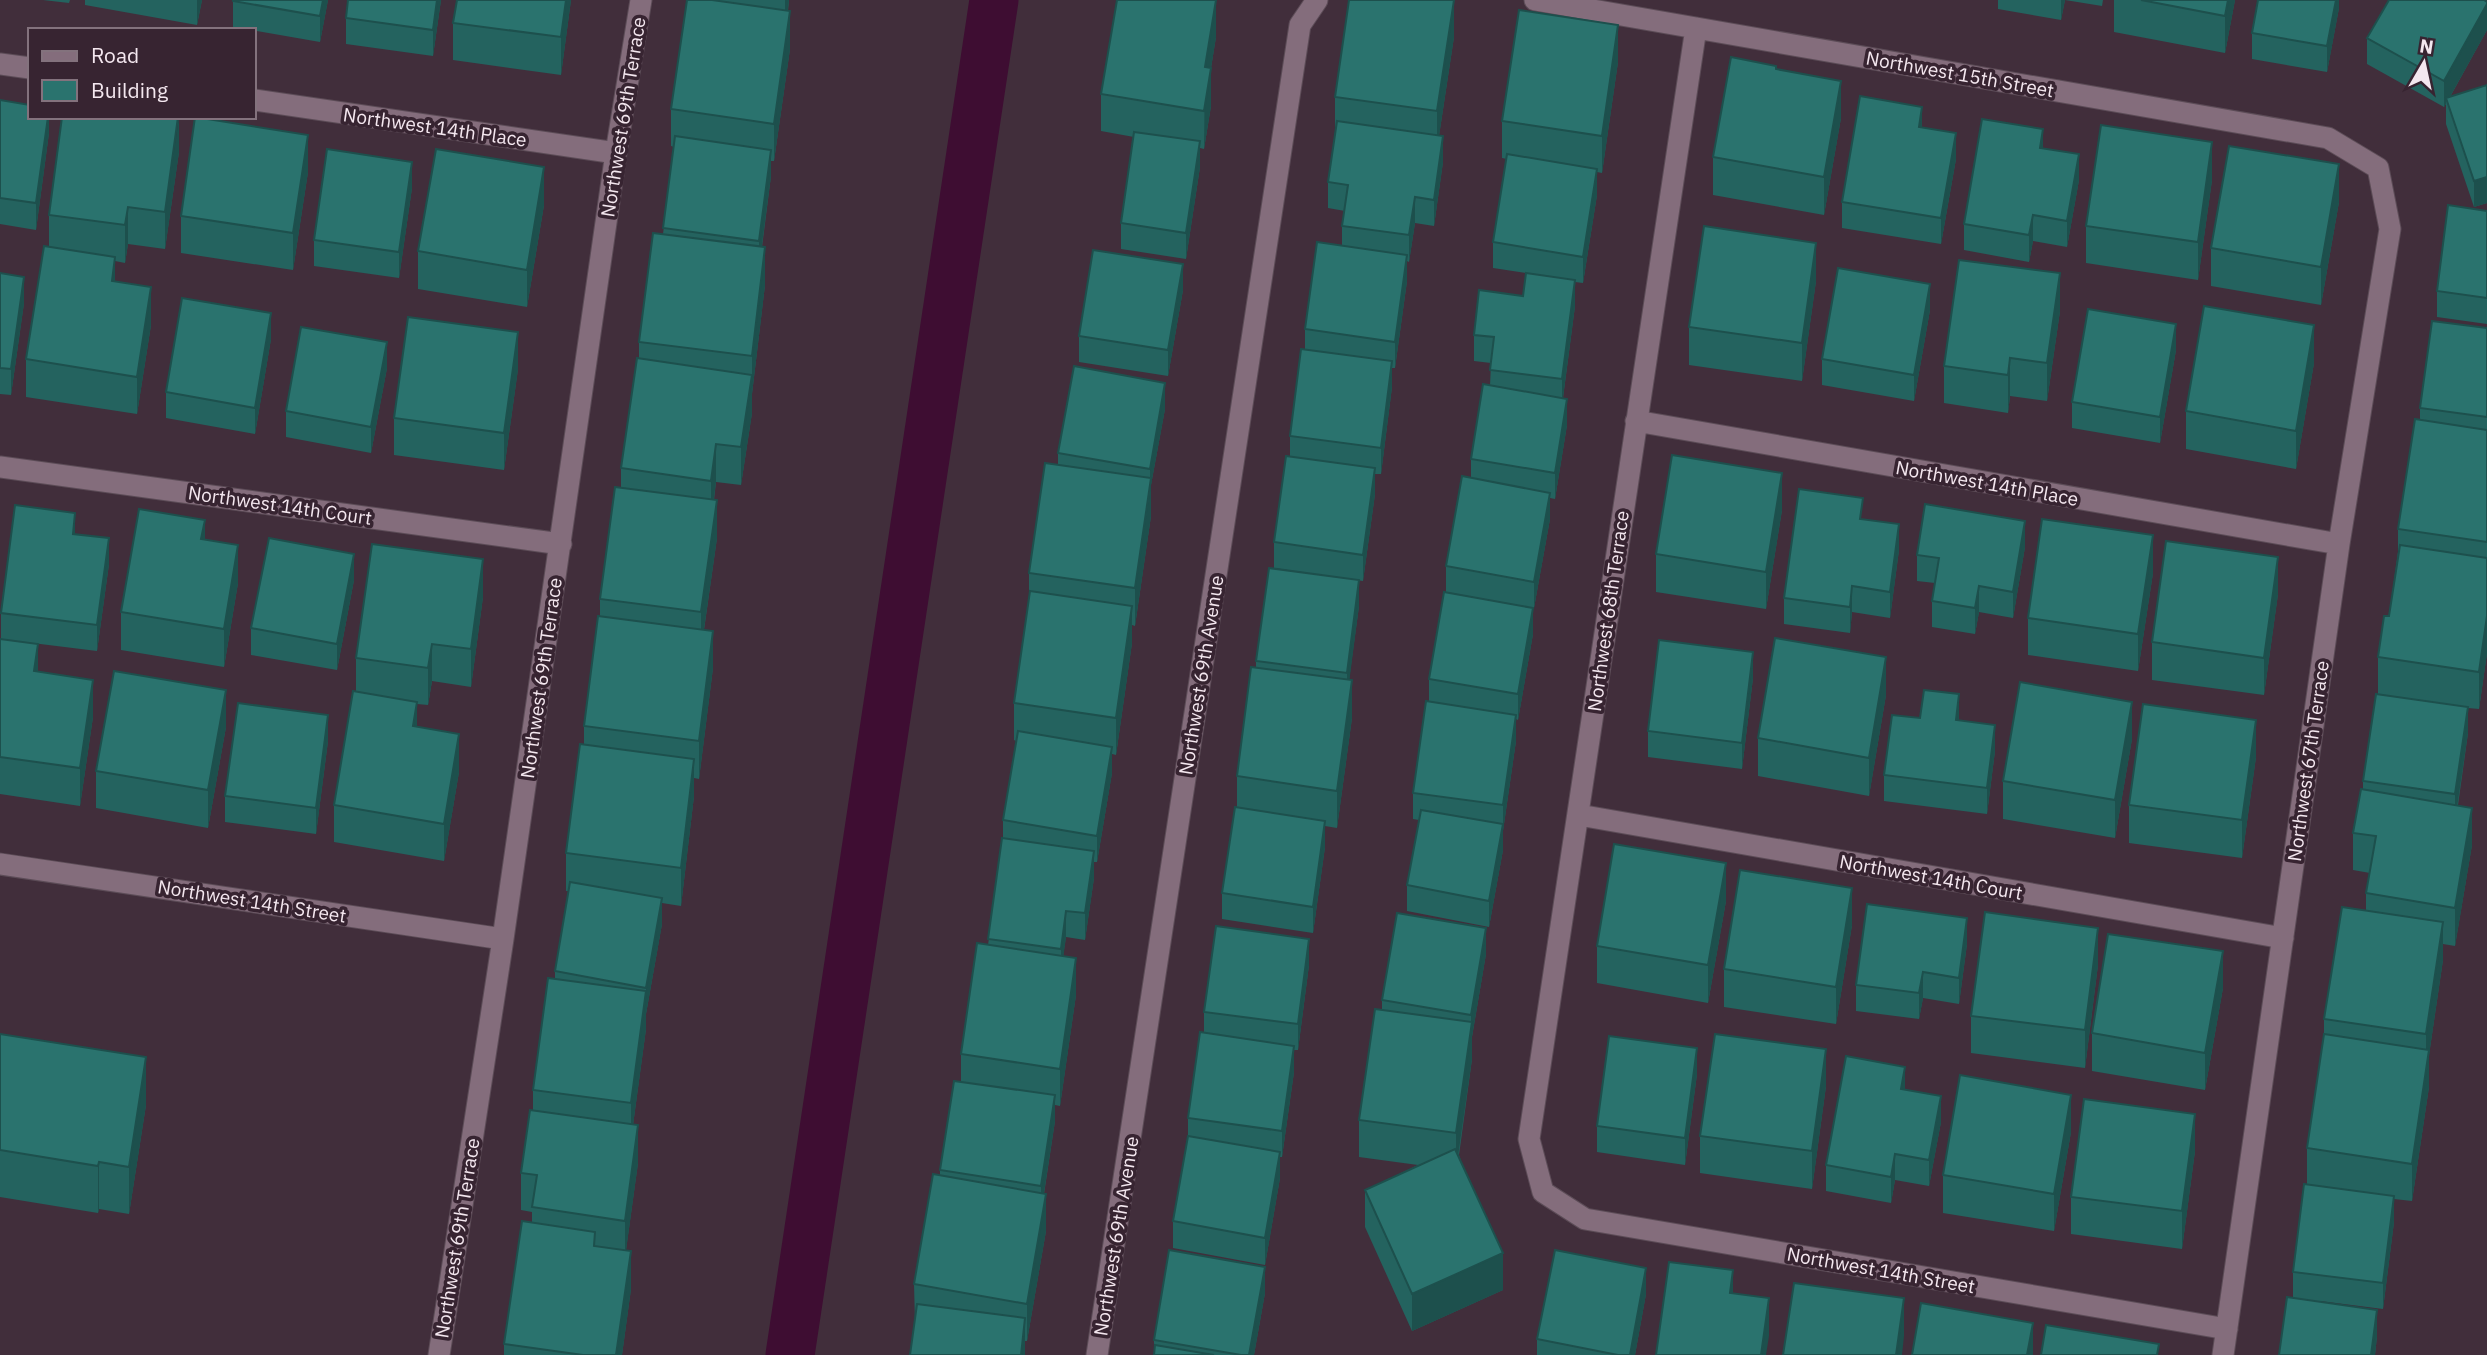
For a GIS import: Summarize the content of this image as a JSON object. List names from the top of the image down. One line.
{"streets":{"street":["Northwest 15th Street","Northwest 69th Terrace","Northwest 14th Place","Northwest 14th Court","Northwest 68th Terrace","Northwest 69th Avenue","Northwest 67th Terrace","Northwest 14th Street"]},"crossings":[["Northwest 15th Street","Northwest 68th Terrace"],["Northwest 15th Street","Northwest 67th Terrace"],["Northwest 69th Terrace","Northwest 14th Place"],["Northwest 69th Terrace","Northwest 14th Court"],["Northwest 69th Terrace","Northwest 14th Street"],["Northwest 14th Place","Northwest 68th Terrace"],["Northwest 14th Place","Northwest 67th Terrace"],["Northwest 14th Court","Northwest 68th Terrace"],["Northwest 14th Court","Northwest 67th Terrace"],["Northwest 68th Terrace","Northwest 14th Street"],["Northwest 67th Terrace","Northwest 14th Street"]],"legend":["Road","Building"],"north":"top"}
